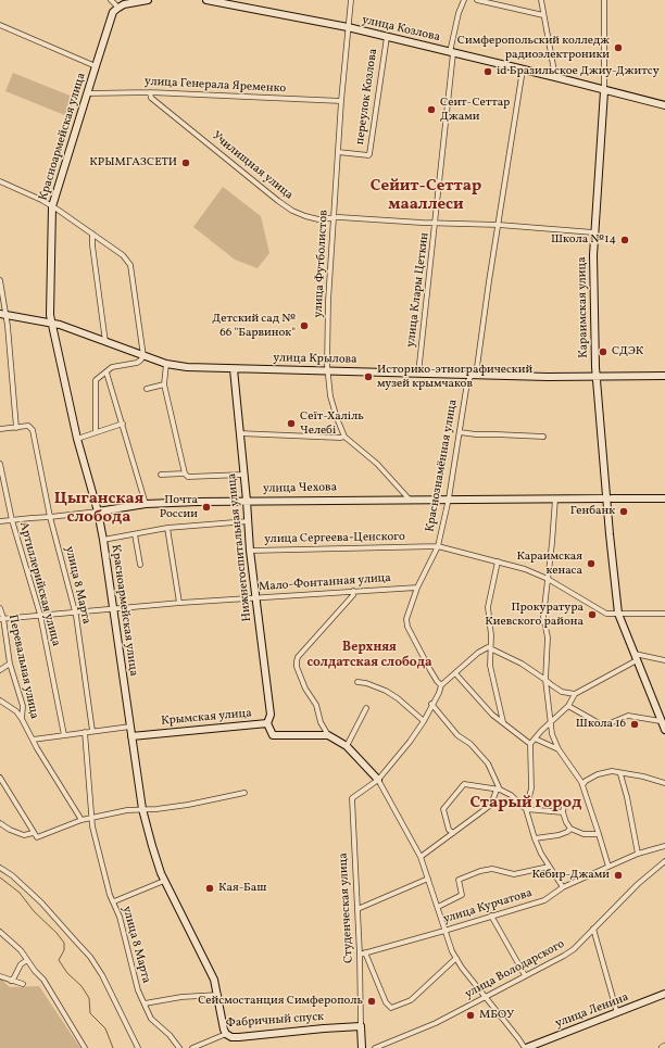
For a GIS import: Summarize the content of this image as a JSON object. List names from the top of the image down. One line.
{"streets":{"main road":["улица Козлова","Красноармейская улица","Караимская улица","улица Крылова","улица Чехова","Нижнегоспитальная улица","Крымская улица","Студенческая улица","улица Ленина","Фабричный спуск"],"street":["улица Генерала Яременко","переулок Козлова","Училищная улица","улица Футболистов","улица Клары Цеткин","Краснознамённая улица","улица Сергеева-Ценского","Мало-Фонтанная улица","Артиллерийская улица","улица 8 Марта","Перевальная улица","улица Курчатова","улица Володарского"]},"crossings":[["улица Козлова","переулок Козлова"],["улица Козлова","улица Футболистов"],["улица Козлова","улица Клары Цеткин"],["улица Козлова","Караимская улица"],["улица Козлова","Краснознамённая улица"],["улица Генерала Яременко","Красноармейская улица"],["улица Генерала Яременко","Училищная улица"],["улица Генерала Яременко","улица Футболистов"],["переулок Козлова","улица Футболистов"],["Красноармейская улица","улица Крылова"],["Красноармейская улица","улица Чехова"],["Красноармейская улица","Мало-Фонтанная улица"],["Красноармейская улица","Крымская улица"],["Красноармейская улица","Фабричный спуск"],["Училищная улица","улица Футболистов"],["Училищная улица","улица Клары Цеткин"],["Училищная улица","Караимская улица"],["Училищная улица","Краснознамённая улица"],["улица Футболистов","улица Крылова"],["улица Футболистов","улица Чехова"],["улица Клары Цеткин","улица Крылова"],["Караимская улица","улица Крылова"],["Караимская улица","улица Сергеева-Ценского"],["улица Крылова","Краснознамённая улица"],["улица Крылова","Нижнегоспитальная улица"],["Краснознамённая улица","улица Чехова"],["Краснознамённая улица","улица Сергеева-Ценского"],["Краснознамённая улица","Мало-Фонтанная улица"],["улица Чехова","Нижнегоспитальная улица"],["улица Чехова","Артиллерийская улица"],["улица Чехова","улица 8 Марта"],["улица Сергеева-Ценского","Нижнегоспитальная улица"],["Нижнегоспитальная улица","Мало-Фонтанная улица"],["Нижнегоспитальная улица","Крымская улица"],["Мало-Фонтанная улица","Артиллерийская улица"],["Мало-Фонтанная улица","улица 8 Марта"],["Мало-Фонтанная улица","Перевальная улица"],["улица Курчатова","Студенческая улица"],["Студенческая улица","Фабричный спуск"]],"districts":["Сейит-Сеттар мааллеси","Цыганская слобода","Верхняя солдатская слобода","Старый город"],"places":["Симферопольский колледж радиоэлектроники","id Бразильское Джиу-Джитсу","Сеит-Сеттар Джами","КРЫМГАЗСЕТИ","Школа №14","Детский сад № 66 \"Барвинок\"","СДЭК","Историко-этнографический музей крымчаков","Сеїт-Халіль Челебі","Почта России","Генбанк","Караимская кенаса","Прокуратура Киевского района","Школа 16","Кебир-Джами","Кая-Баш","Сейсмостанция Симферополь","МБОУ"]}
